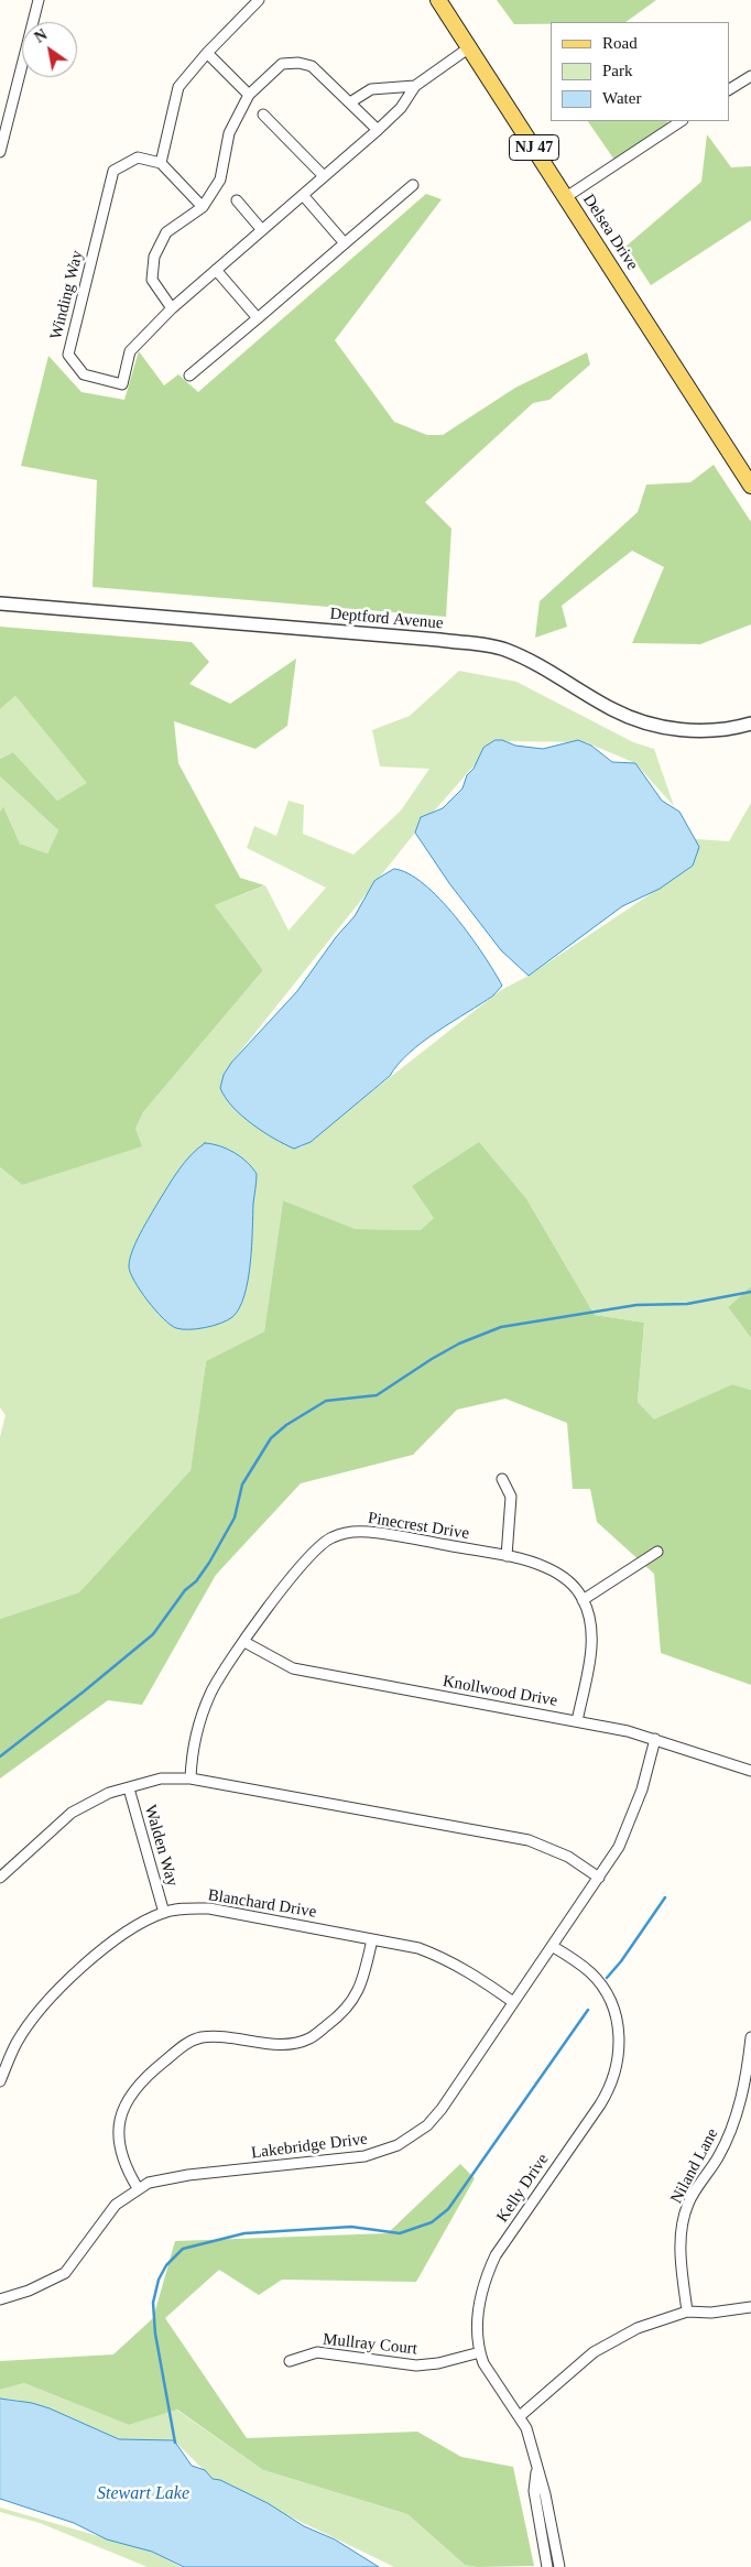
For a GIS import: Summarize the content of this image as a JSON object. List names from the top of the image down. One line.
{"streets":{"main road":["NJ 47","Delsea Drive"],"street":["Winding Way","Deptford Avenue","Pinecrest Drive","Knollwood Drive","Walden Way","Blanchard Drive","Lakebridge Drive","Niland Lane","Kelly Drive","Mullray Court"]},"crossings":[["Delsea Drive","Winding Way"],["Pinecrest Drive","Knollwood Drive"],["Knollwood Drive","Lakebridge Drive"],["Walden Way","Blanchard Drive"],["Blanchard Drive","Lakebridge Drive"],["Lakebridge Drive","Kelly Drive"],["Kelly Drive","Mullray Court"]],"water":["Stewart Lake"],"legend":["Road","Park","Water"],"north":"top left"}
